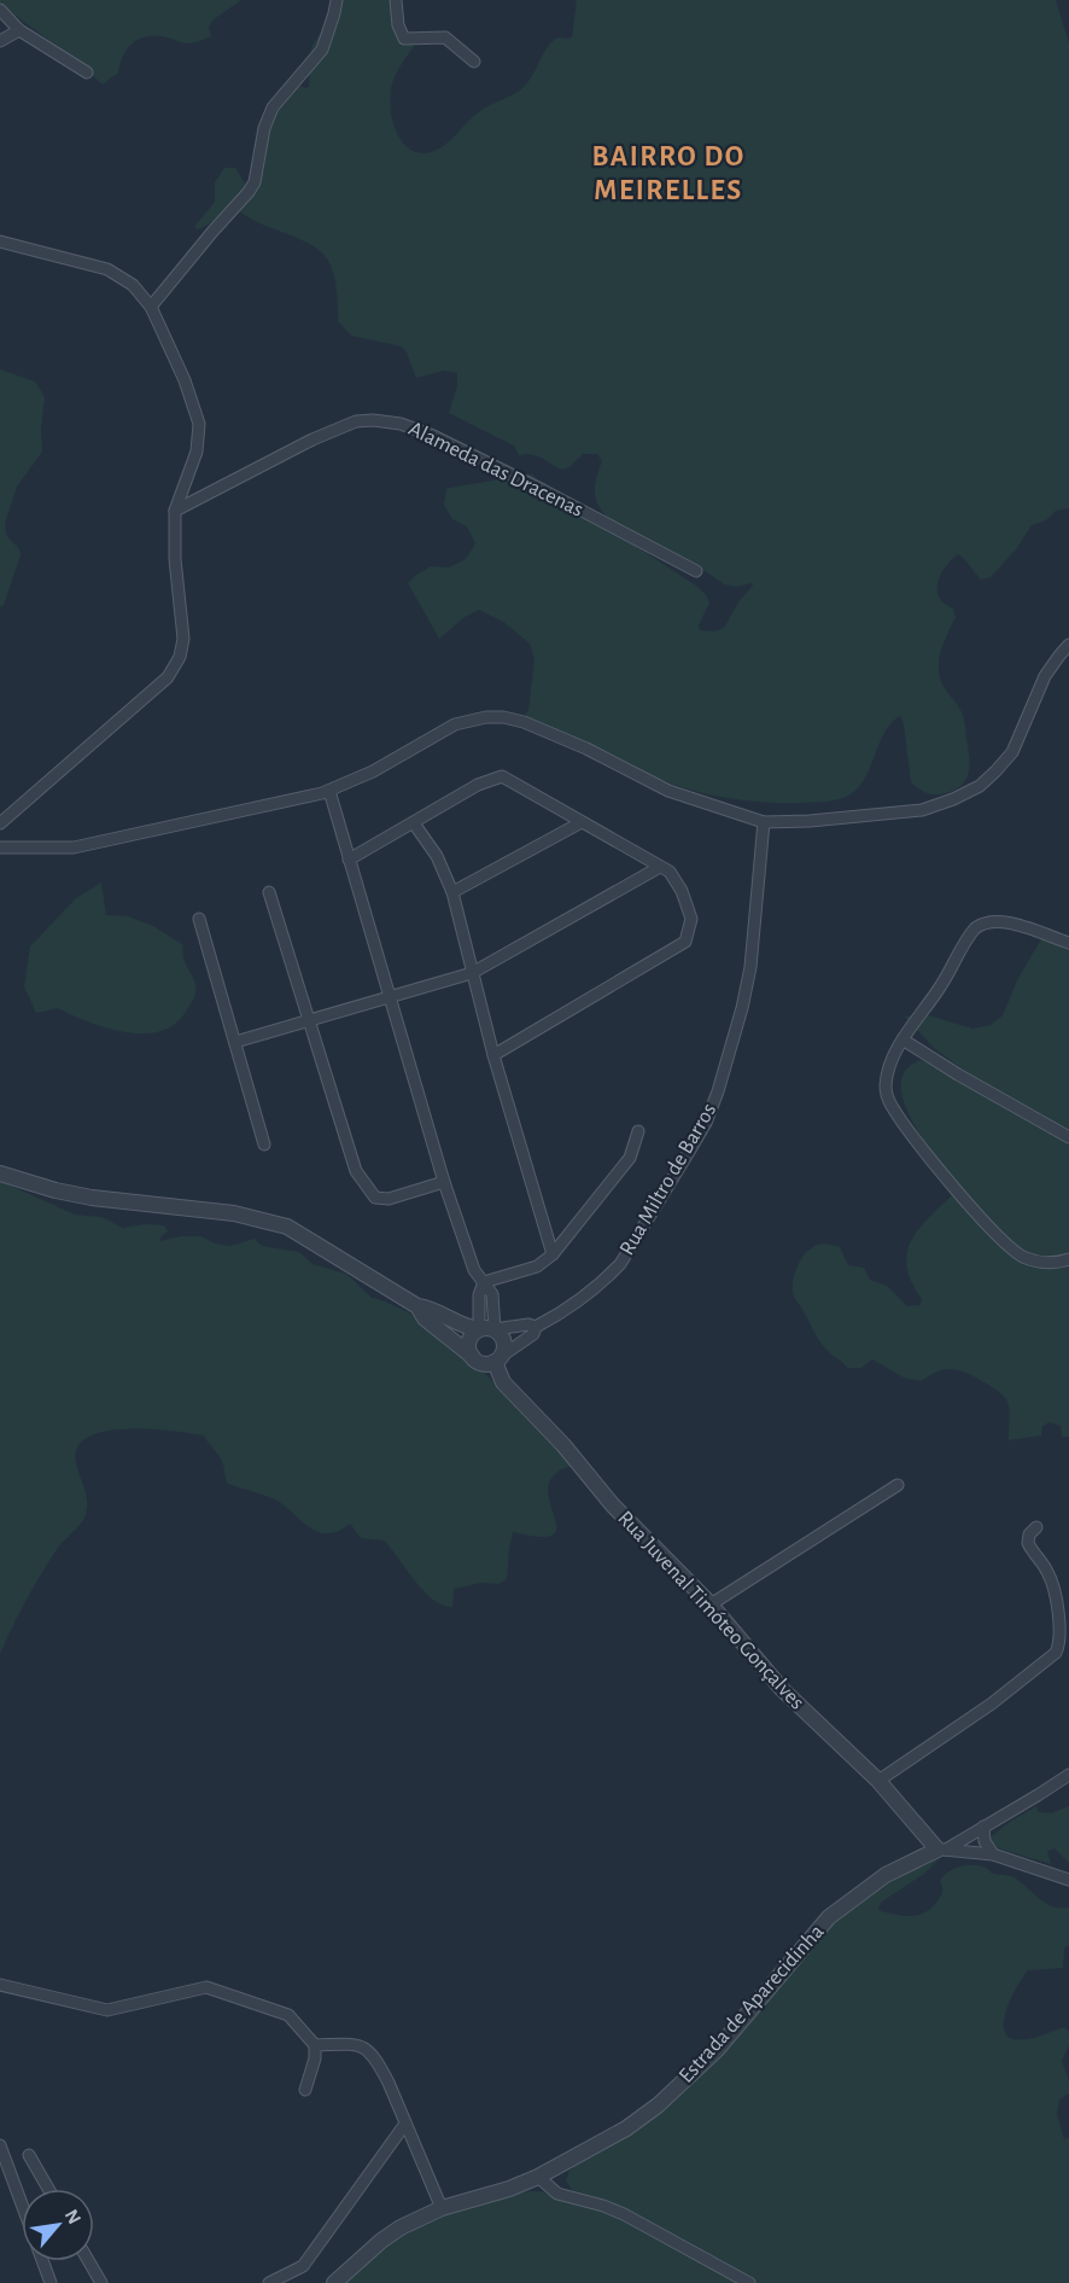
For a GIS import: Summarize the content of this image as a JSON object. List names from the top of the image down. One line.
{"streets":{"street":["Alameda das Dracenas","Rua Miltro de Barros","Rua Juvenal Timóteo Gonçalves","Estrada de Aparecidinha"]},"crossings":[["Rua Miltro de Barros","Rua Juvenal Timóteo Gonçalves"],["Rua Juvenal Timóteo Gonçalves","Estrada de Aparecidinha"]],"districts":["BAIRRO DO MEIRELLES"],"north":"top right"}
